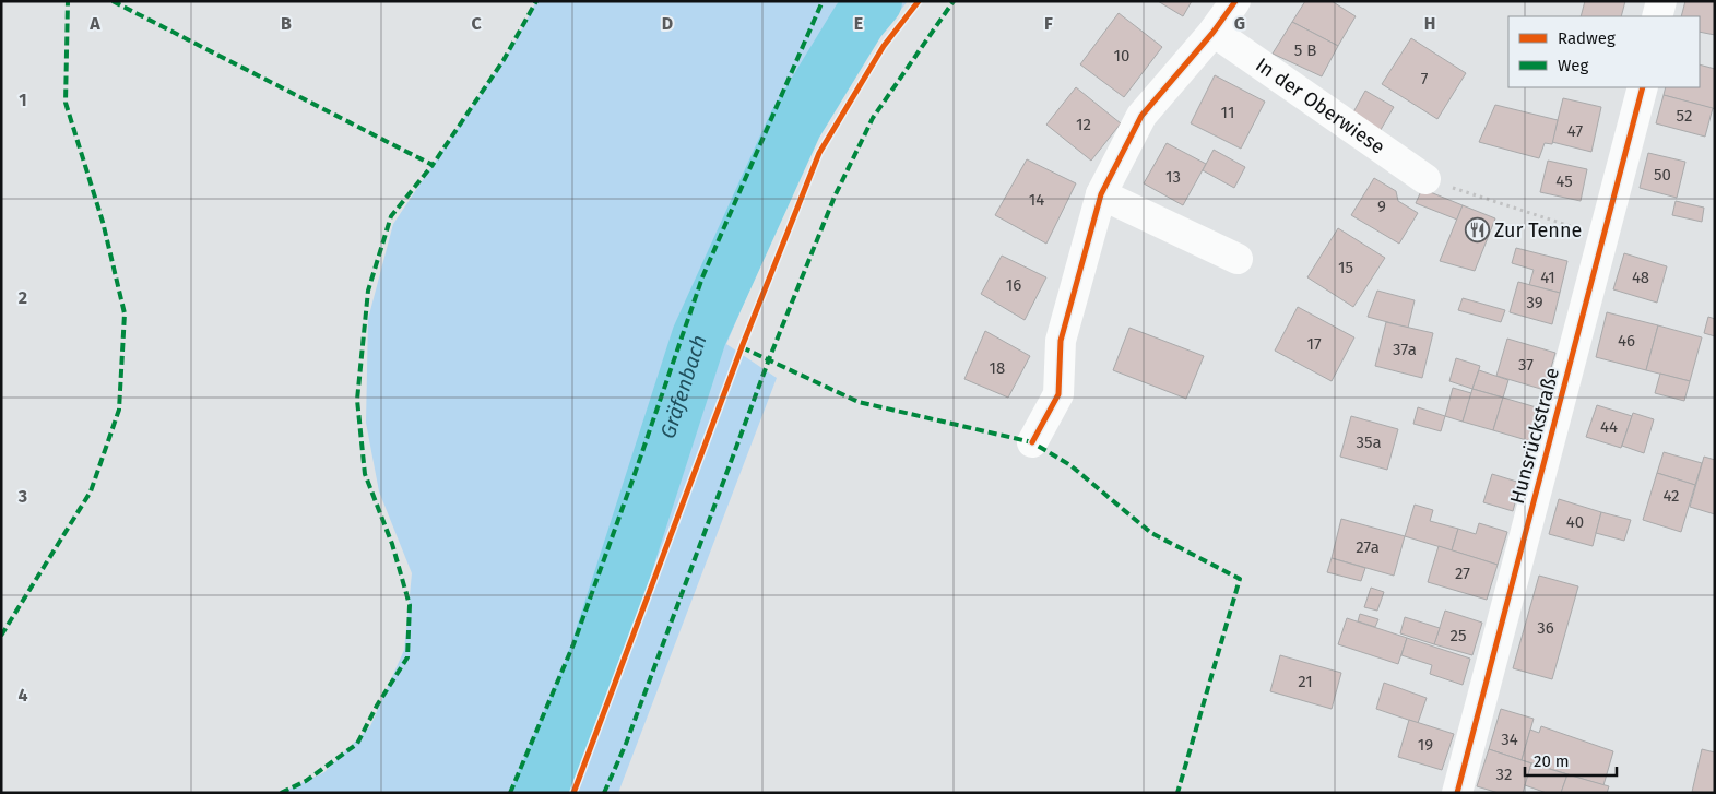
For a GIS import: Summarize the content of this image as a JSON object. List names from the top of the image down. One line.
{"streets":{"street":["In der Oberwiese","Hunsrückstraße"]},"water":["Gräfenbach"],"places":{"restaurant":["Zur Tenne"]},"house_numbers":["5 B","10","7","11","52","12","47","50","13","45","14","9","15","41","48","16","39","46","17","37a","37","18","44","35a","42","40","27a","27","36","25","21","34","19","32"],"legend":["Radweg","Weg"],"scale_bar":"20 m","grid":{"columns":["A","B","C","D","E","F","G","H"],"rows":["1","2","3","4"]}}
